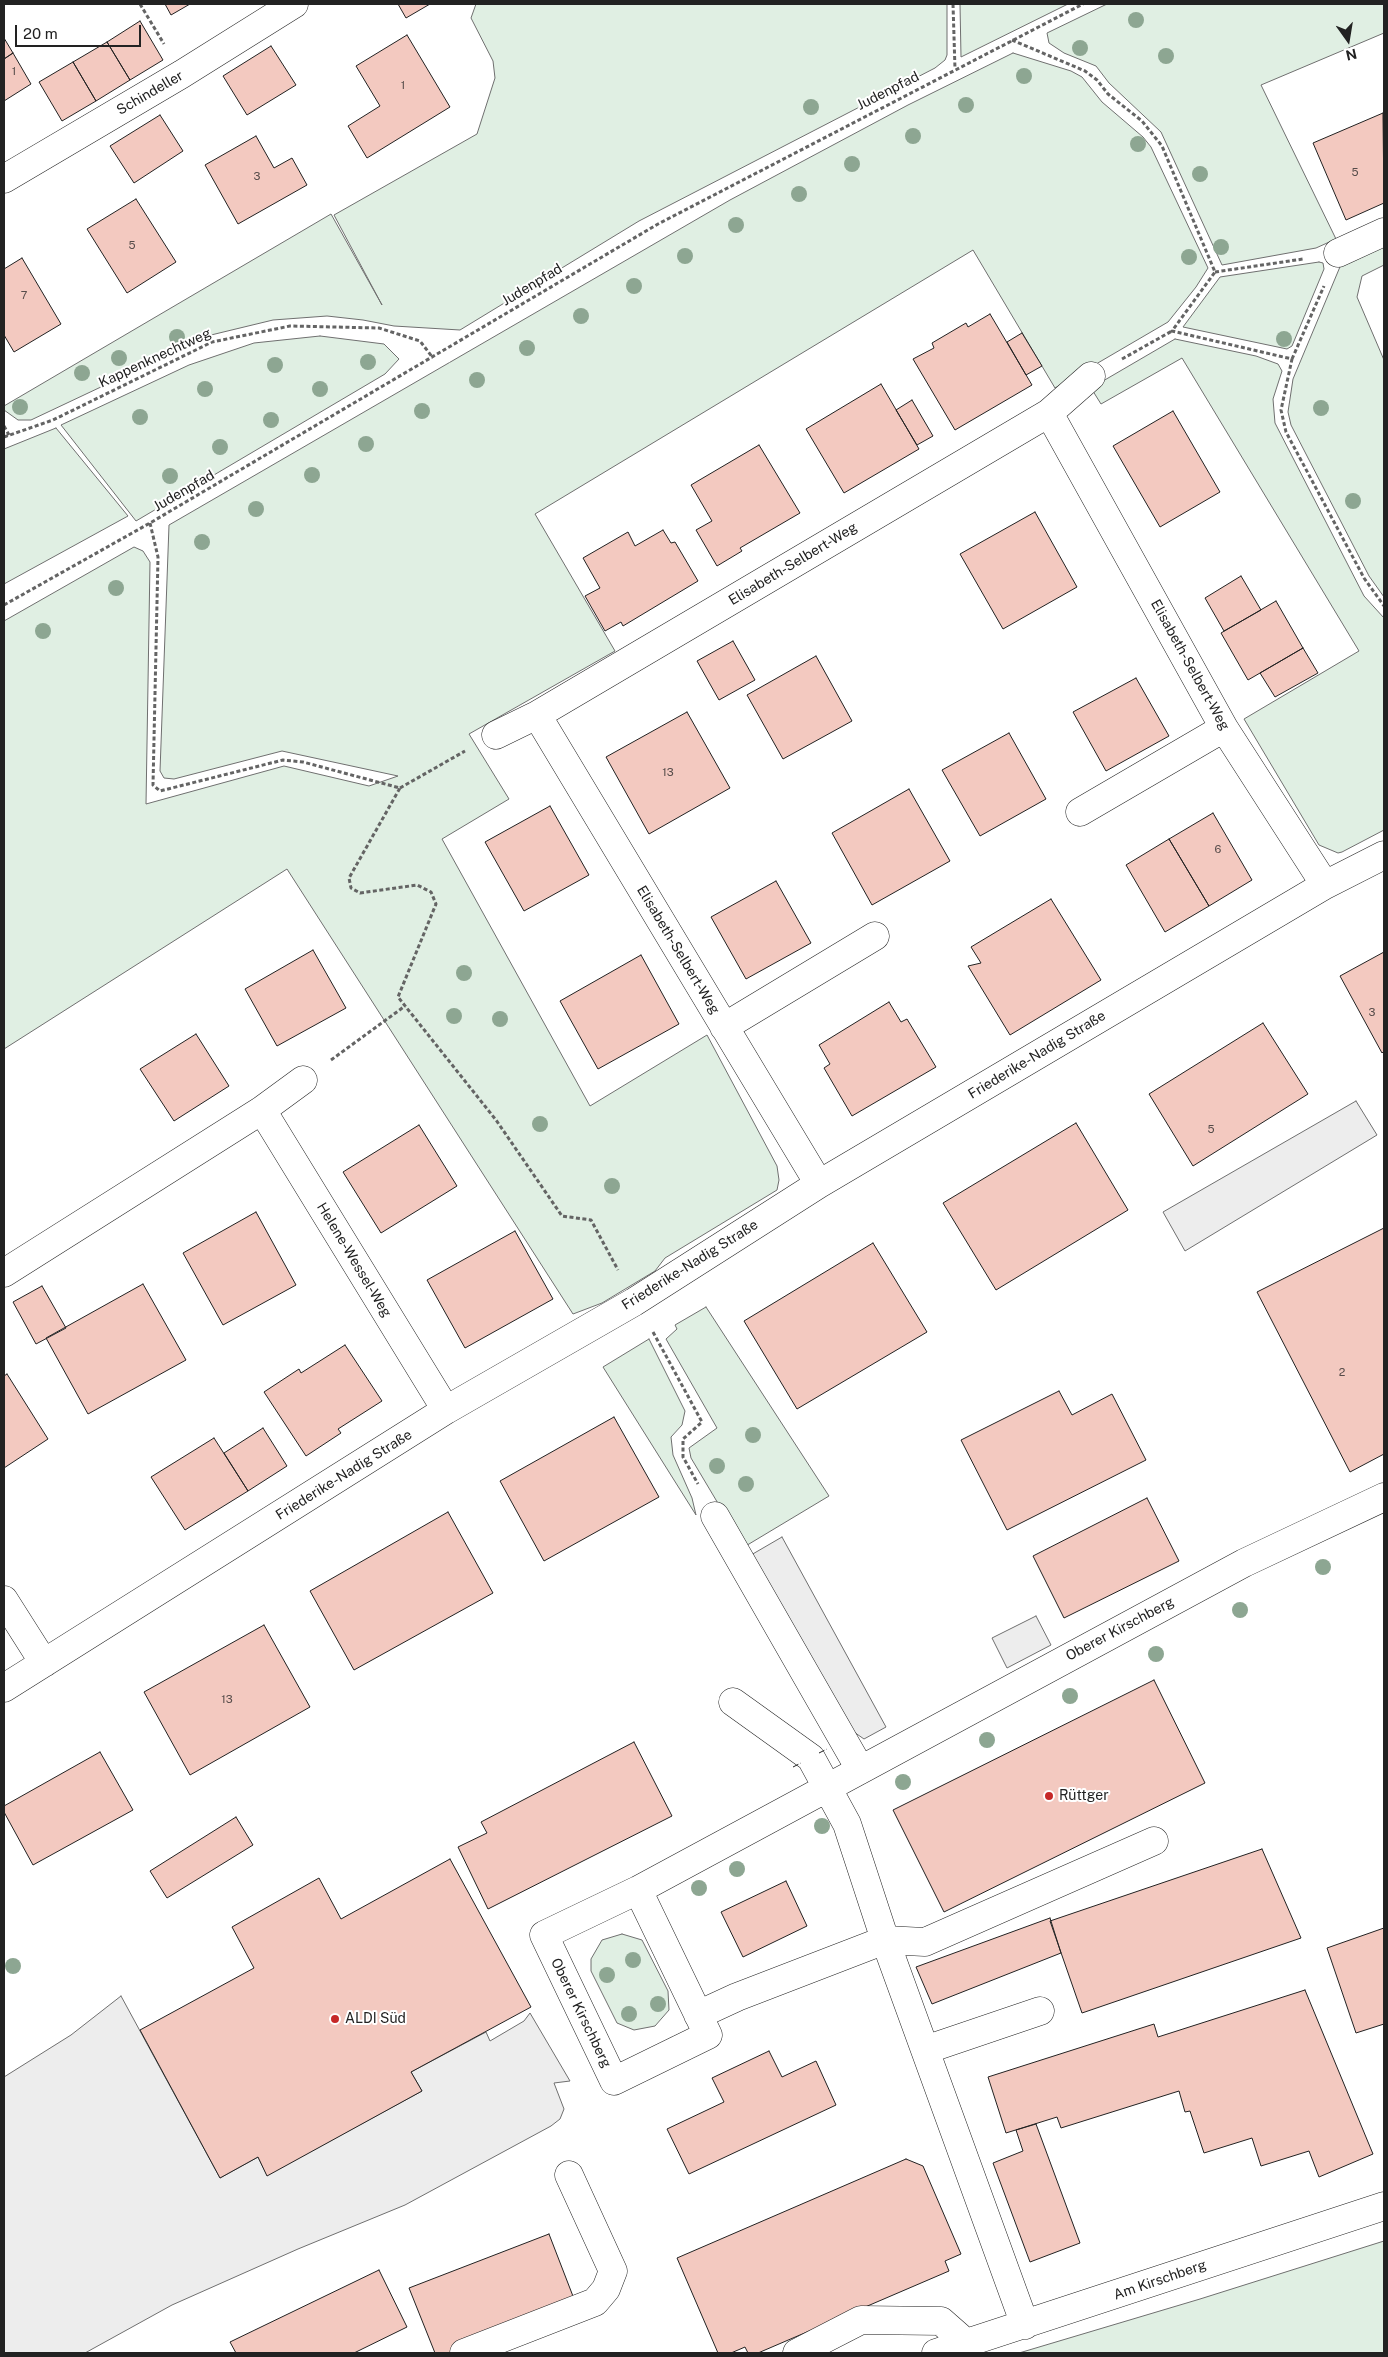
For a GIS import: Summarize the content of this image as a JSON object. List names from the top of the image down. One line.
{"streets":{"street":["Schindeller","Elisabeth-Selbert-Weg","Friederike-Nadig Straße","Helene-Wessel-Weg","Oberer Kirschberg","Am Kirschberg"],"path":["Judenpfad","Kappenknechtweg"]},"crossings":[["Judenpfad","Kappenknechtweg"],["Elisabeth-Selbert-Weg","Friederike-Nadig Straße"],["Friederike-Nadig Straße","Helene-Wessel-Weg"]],"places":["Rüttger","ALDI Süd"],"house_numbers":["1","1","5","3","5","7","13","6","3","5","2","13"],"scale_bar":"20 m","north":"bottom"}
